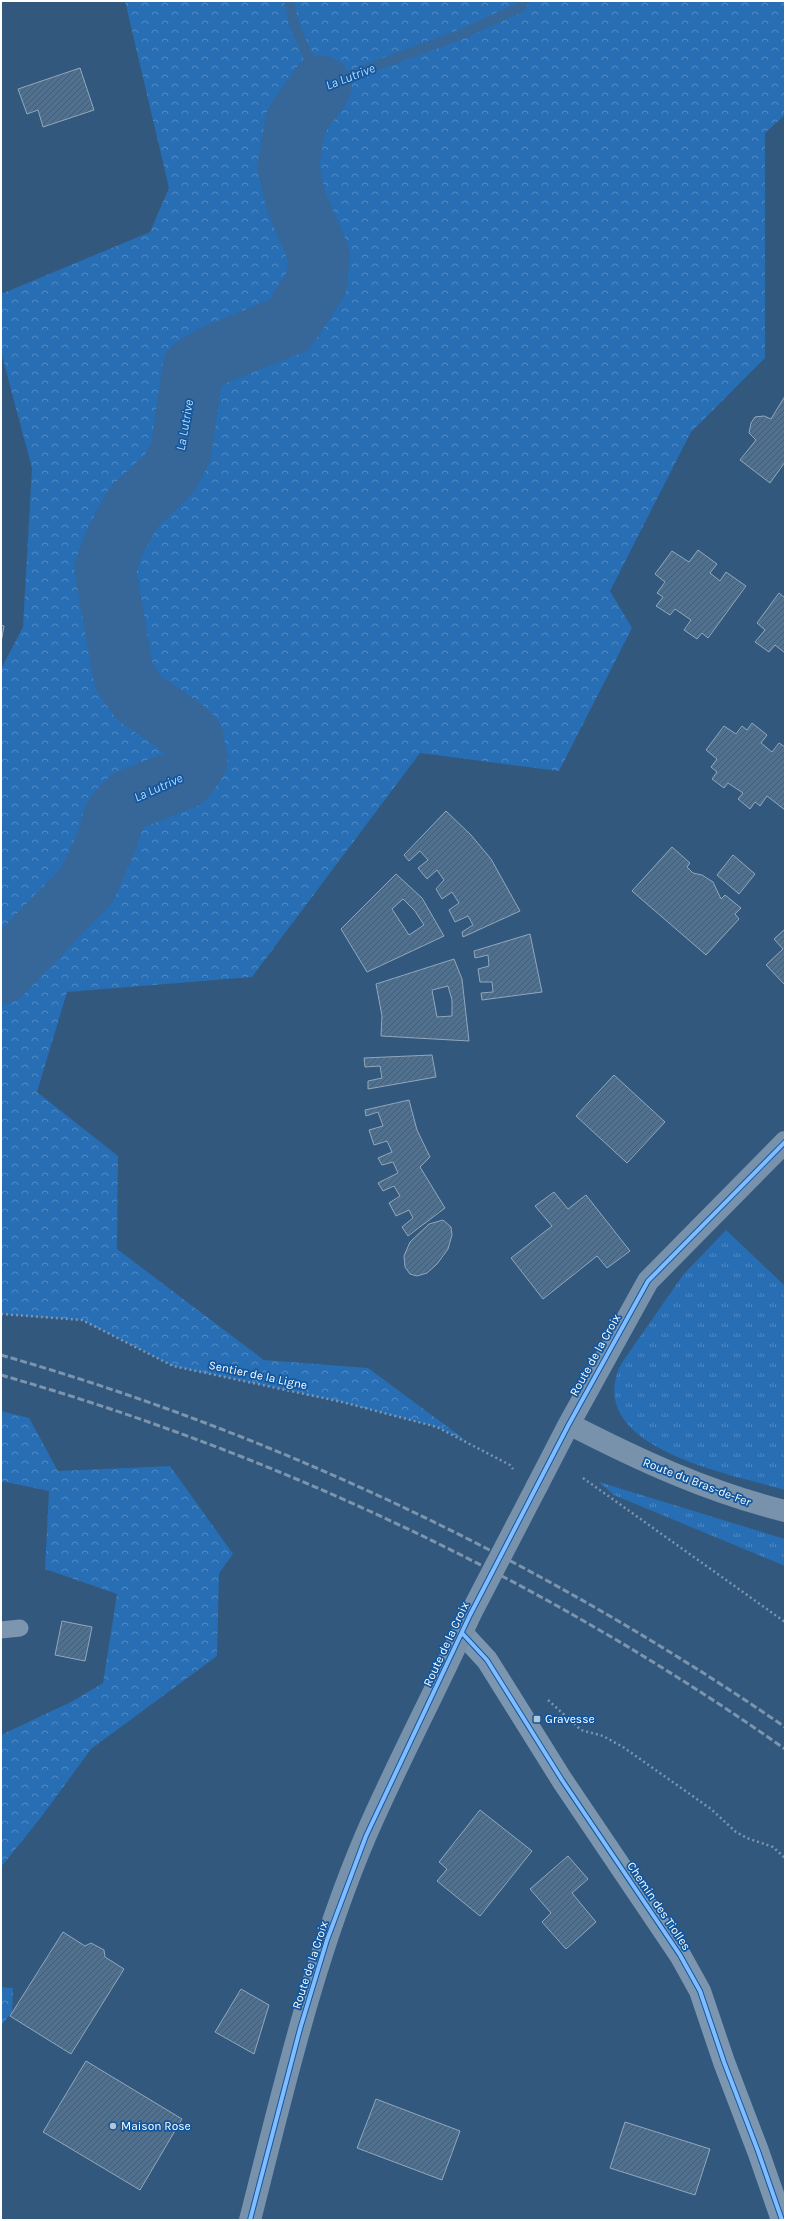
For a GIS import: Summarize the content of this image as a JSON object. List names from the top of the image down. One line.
{"streets":{"street":["Route de la Croix","Route du Bras-de-Fer","Chemin des Tiolles"],"path":["Sentier de la Ligne"]},"crossings":[["Route de la Croix","Route du Bras-de-Fer"],["Route de la Croix","Chemin des Tiolles"]],"water":["La Lutrive"],"places":{"transit":["Gravesse"],"other":["Maison Rose"]}}
